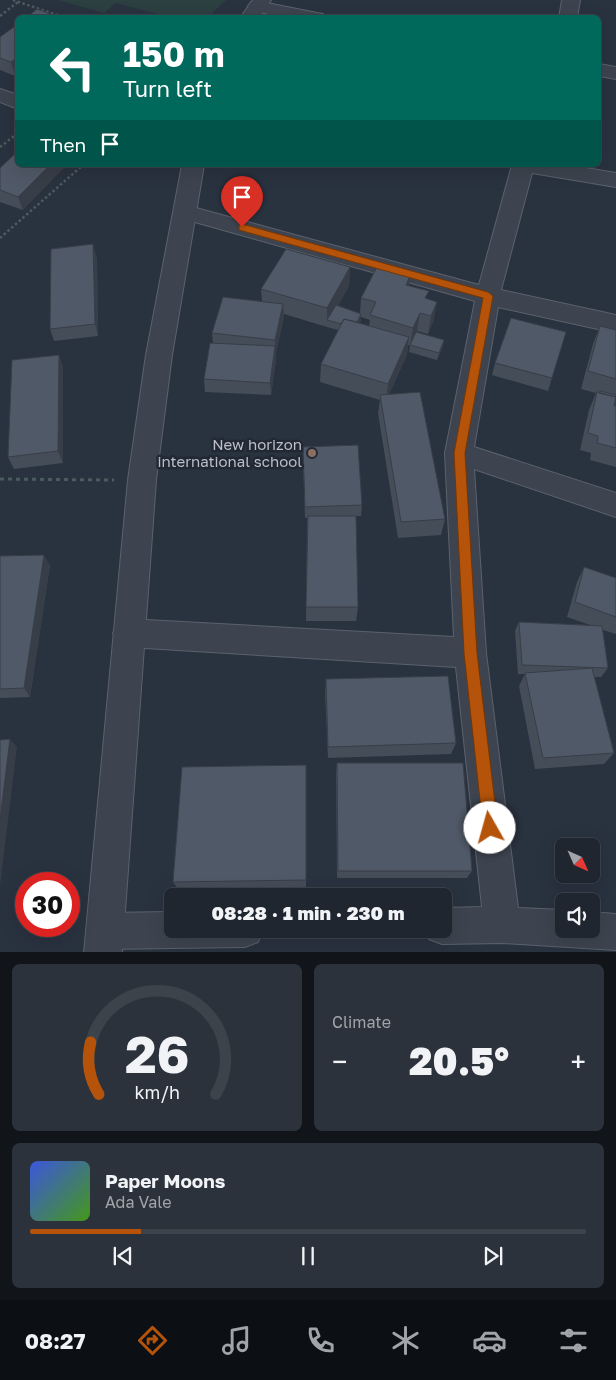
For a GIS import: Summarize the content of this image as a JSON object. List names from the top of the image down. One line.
{"places":["New horizon international school"],"north":"bottom right","page":{"turn":["150 m","Turn left"],"then":"Then","limit":"30","trip":"08:28 · 1 min · 230 m","tile":"Climate","heat":["−","20.5°","+"],"song":["Paper Moons","Ada Vale"],"tabs":"08:27","gauge":["26","km/h"]}}
